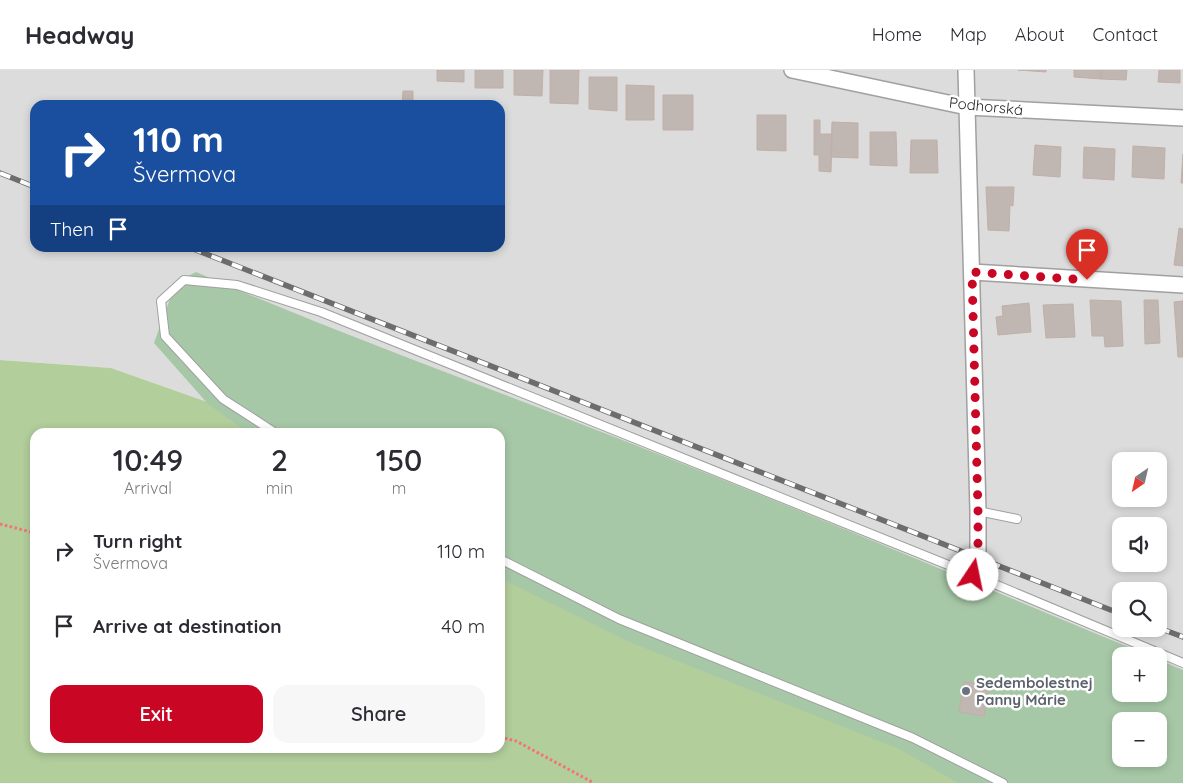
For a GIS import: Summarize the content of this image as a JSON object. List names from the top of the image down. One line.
{"streets":{"street":["Podhorská"]},"places":["Sedembolestnej Panny Márie"],"north":"bottom left","page":{"header":"Headway","nav":["Home","Map","About","Contact"],"turn":["110 m","Švermova"],"then":"Then","eta":["10:49","Arrival","2","min","150","m"],"map_buttons":["+","−"],"list":[{"name":"Turn right","note":"Švermova","value":"110 m"},{"name":"Arrive at destination","value":"40 m"}],"buttons":["Exit","Share"]}}
